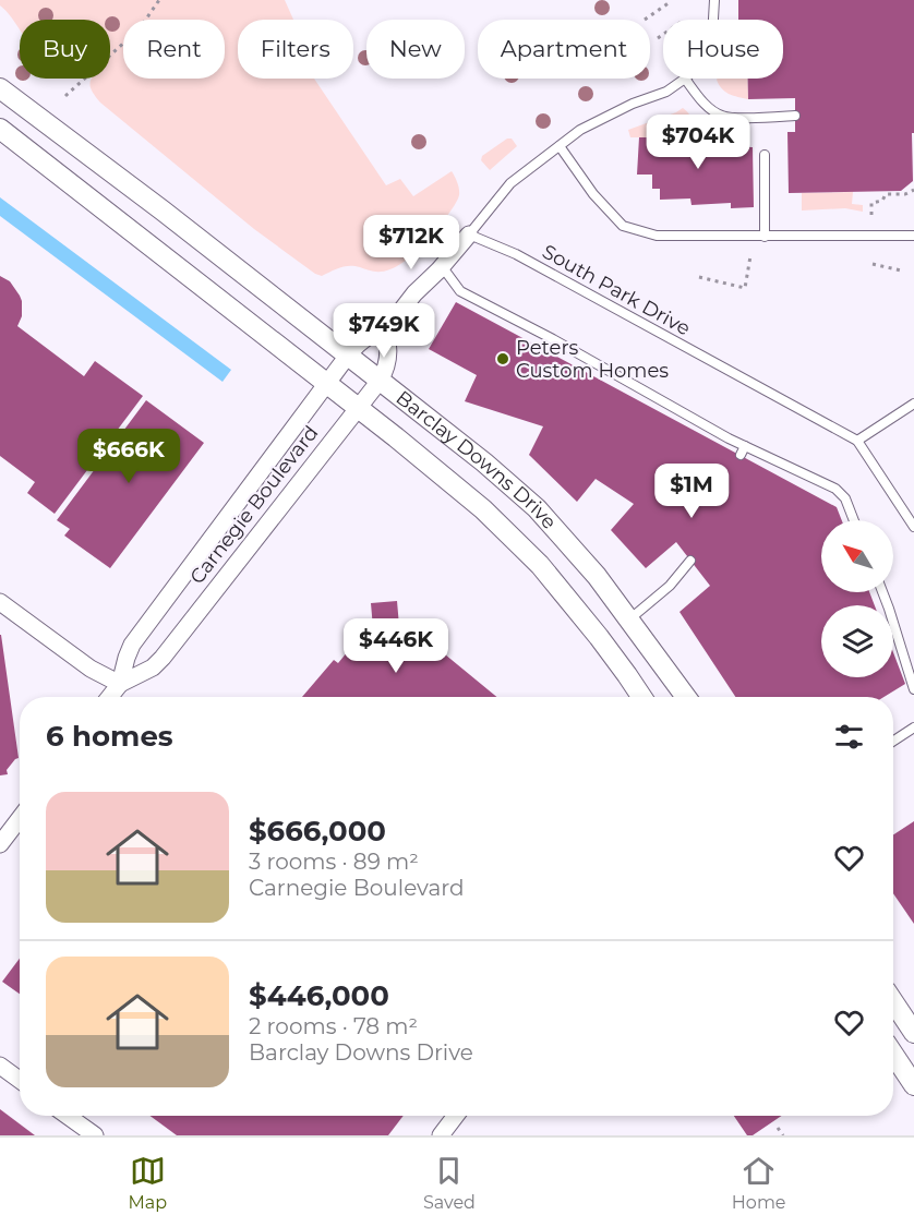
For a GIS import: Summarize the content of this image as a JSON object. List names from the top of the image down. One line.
{"streets":{"street":["Barclay Downs Drive","Carnegie Boulevard"],"lane":["South Park Drive"]},"crossings":[["South Park Drive","Carnegie Boulevard"],["Barclay Downs Drive","Carnegie Boulevard"]],"places":["Peters Custom Homes"],"north":"top left","page":{"chip":["Buy","Rent","Filters","New","Apartment","House"],"price":["$704K","$712K","$749K","$666K","$1M","$446K"],"heading":"6 homes","list":[{"name":"$666,000","note":"3 rooms · 89 m² · Carnegie Boulevard"},{"name":"$446,000","note":"2 rooms · 78 m² · Barclay Downs Drive"}],"tabs":["Map","Saved","Home"]}}
